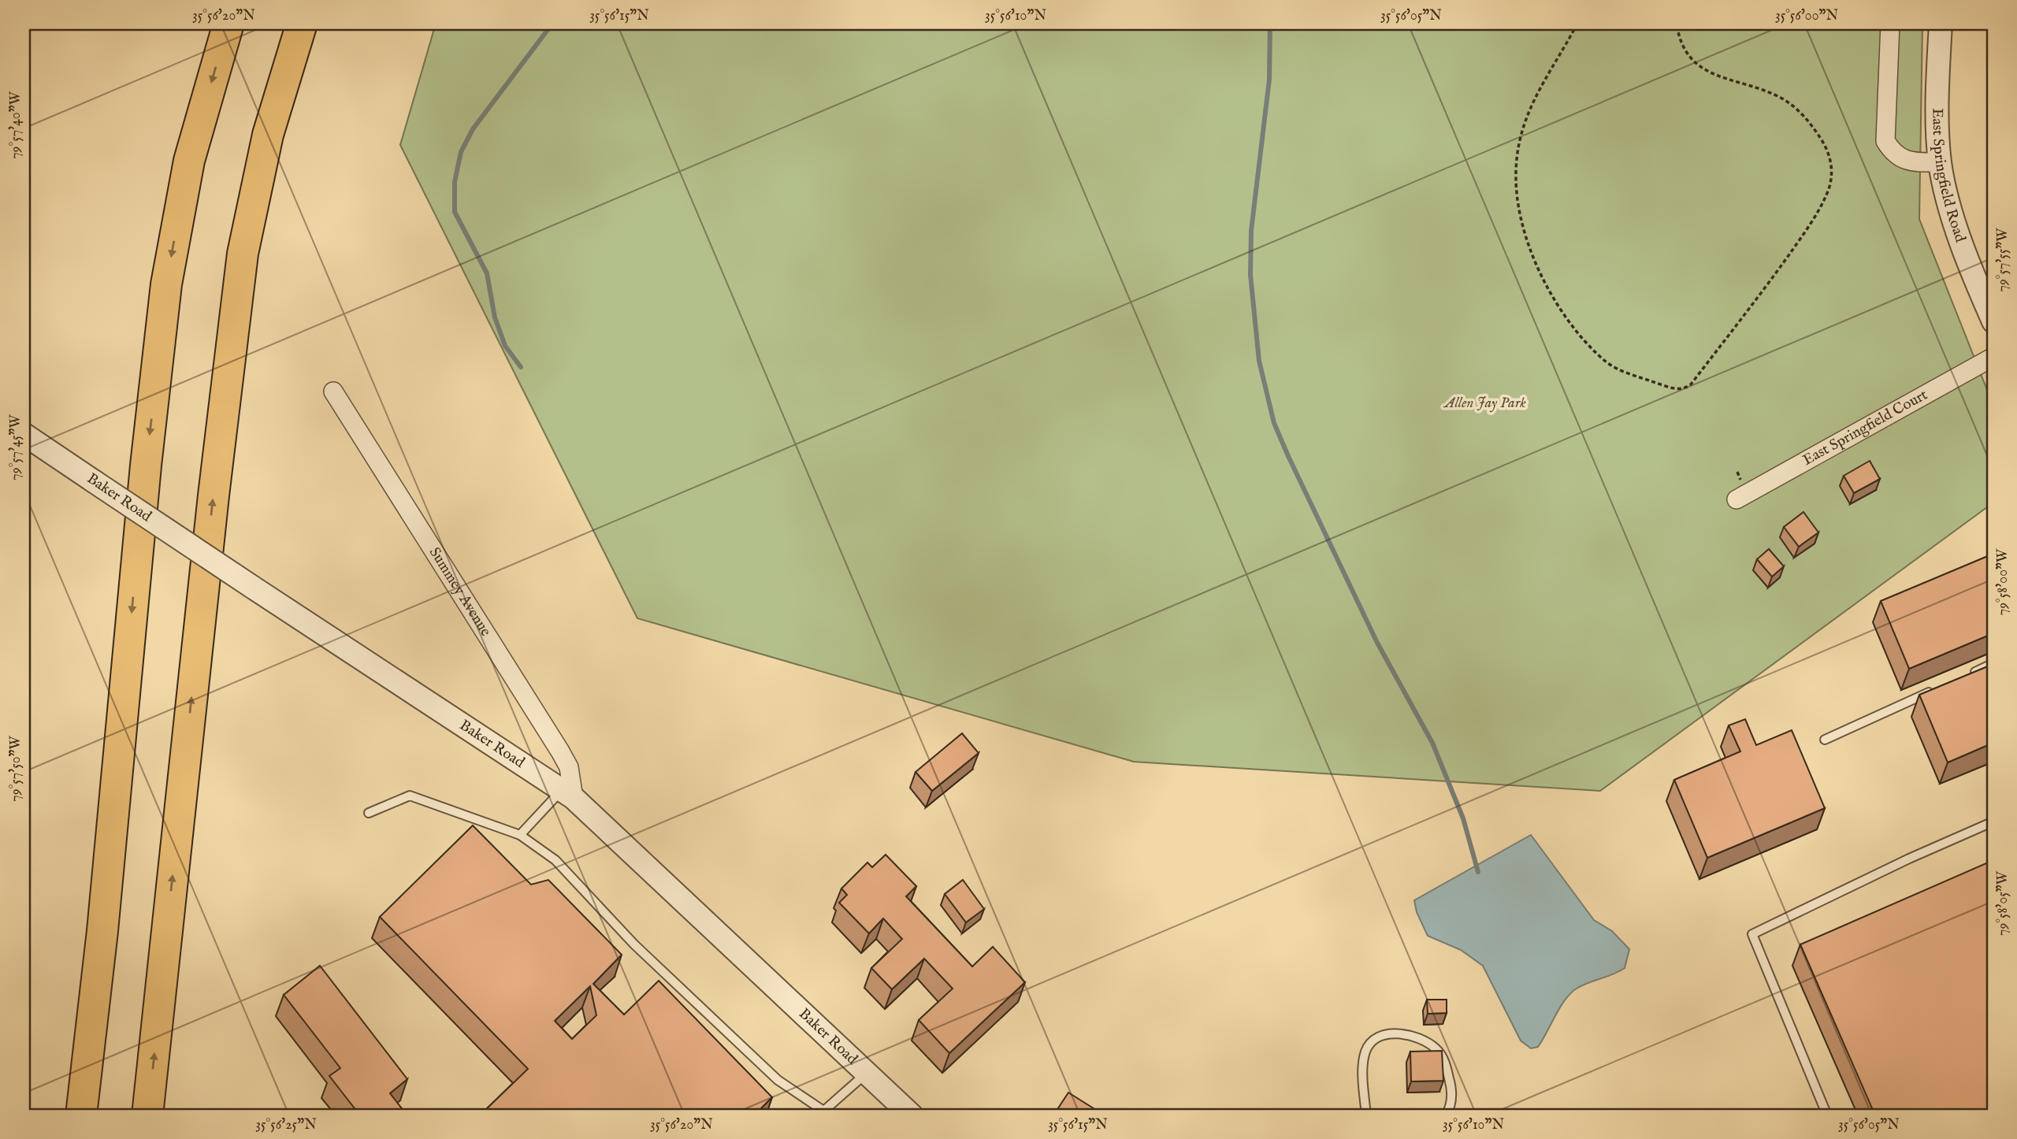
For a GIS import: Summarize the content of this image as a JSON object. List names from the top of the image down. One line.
{"streets":{"street":["East Springfield Road","East Springfield Court","Baker Road","Summey Avenue"]},"crossings":[["Baker Road","Summey Avenue"]],"parks":["Allen Jay Park"],"coordinates":["35°56'20\"N","35°56'15\"N","35°56'10\"N","35°56'05\"N","35°56'00\"N","79°57'40\"W","79°57'55\"W","79°57'45\"W","79°58'00\"W","79°57'50\"W","79°58'05\"W","35°56'25\"N"]}
